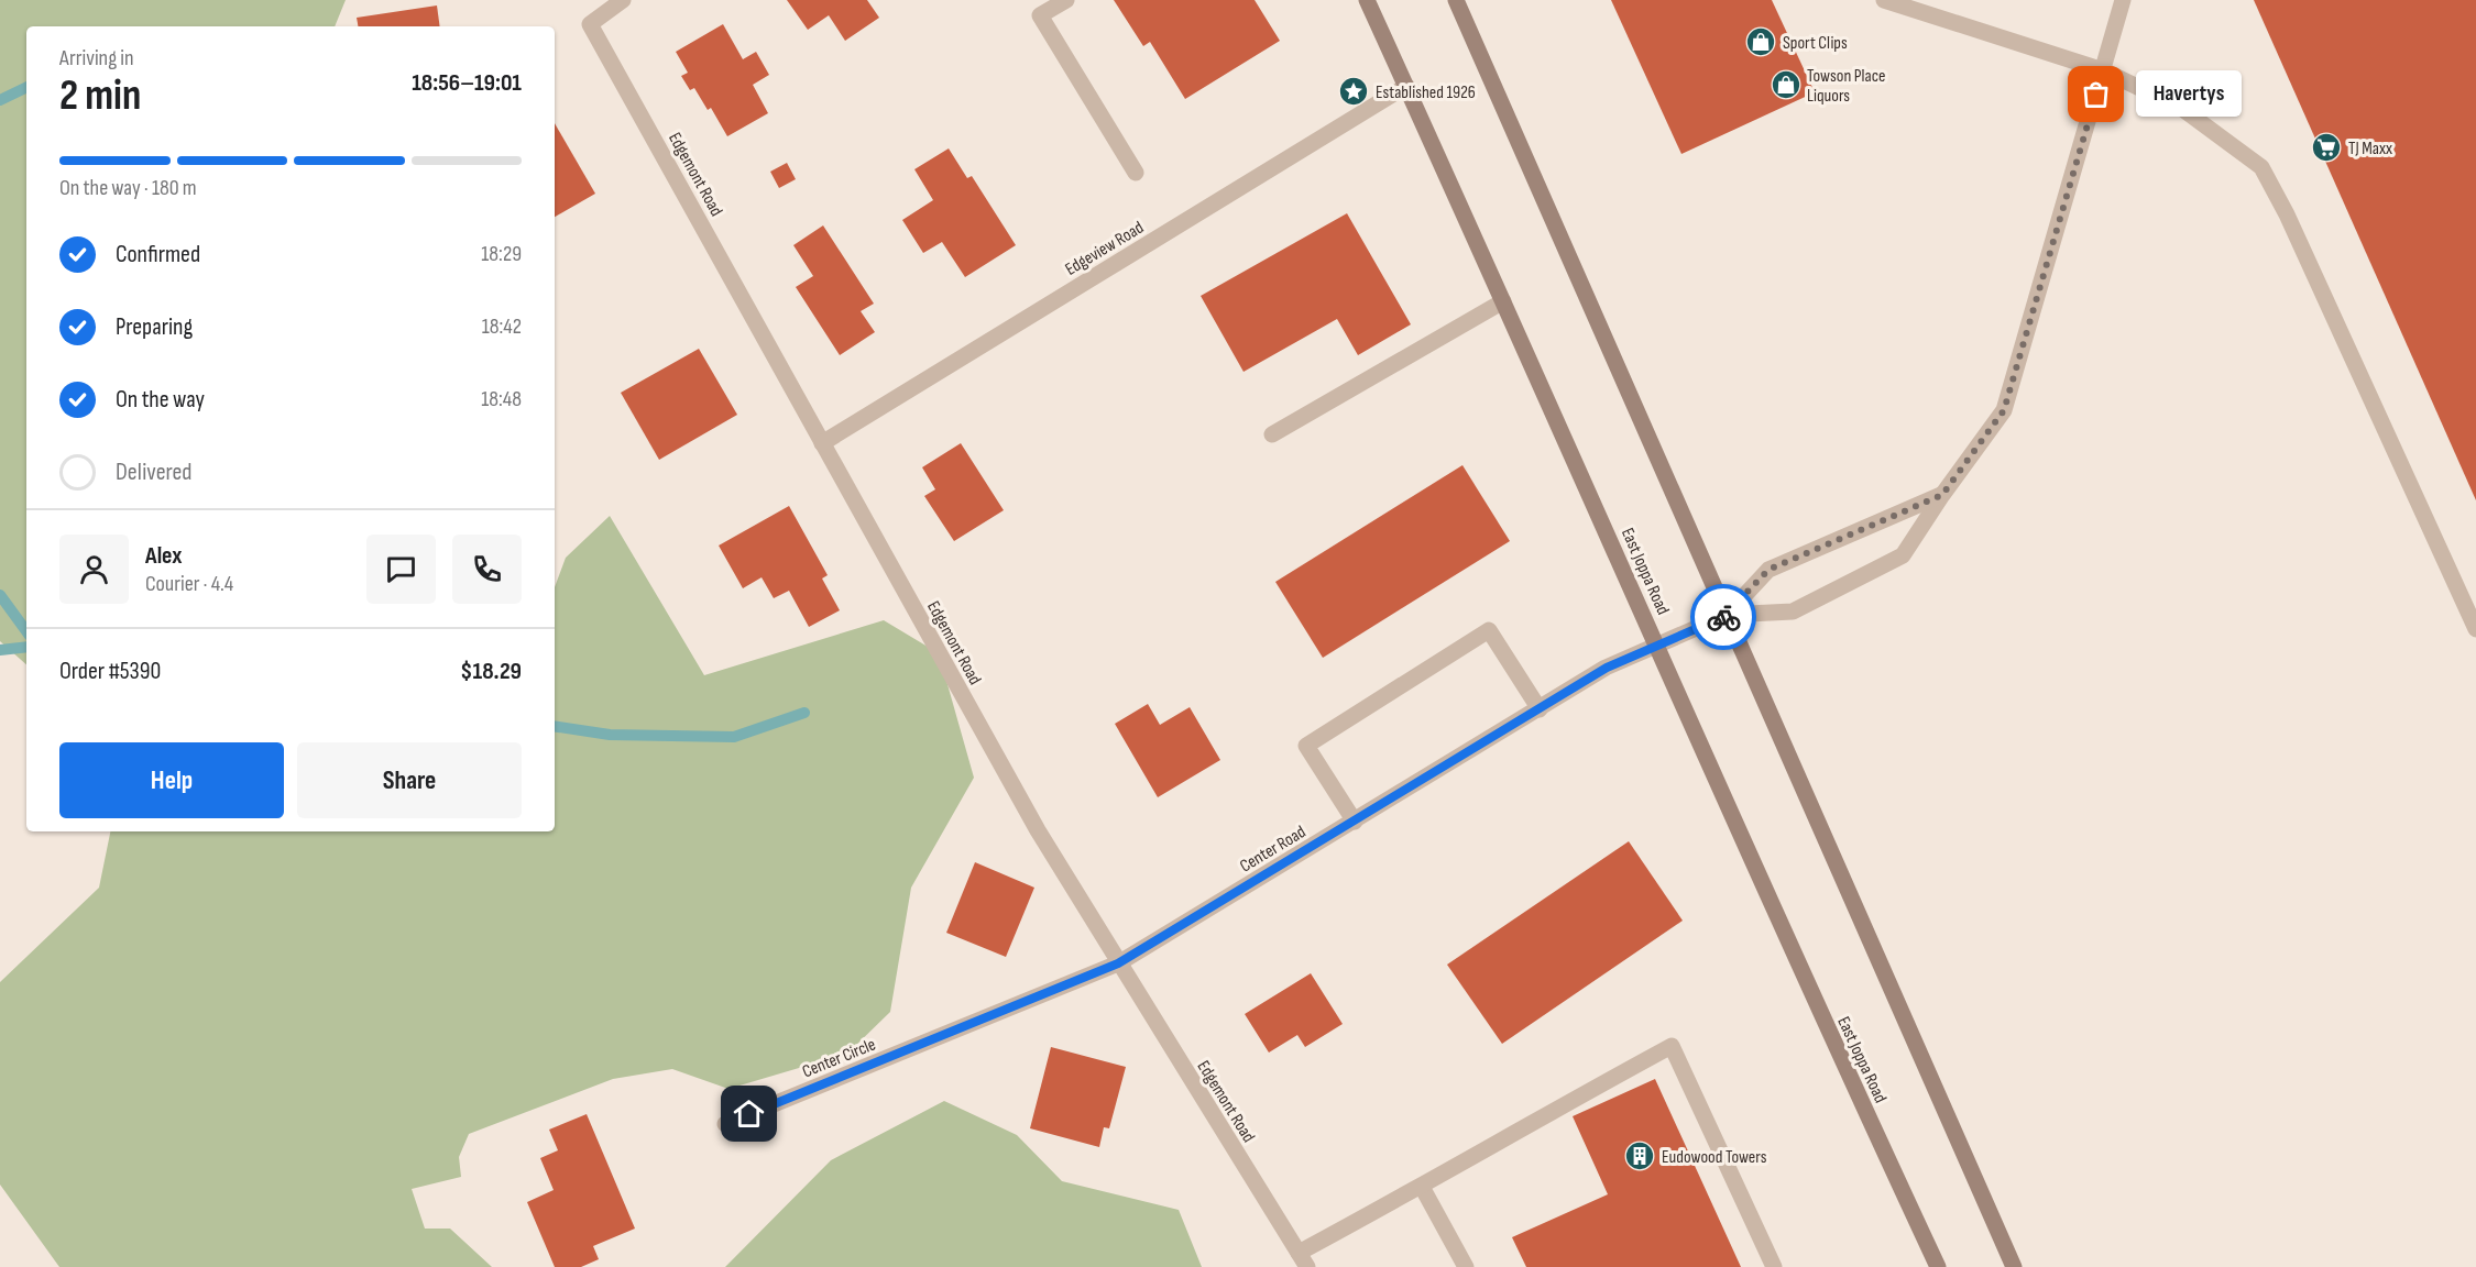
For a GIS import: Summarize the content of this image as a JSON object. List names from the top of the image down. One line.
{"streets":{"main road":["East Joppa Road"],"street":["Edgemont Road","Edgeview Road","Center Road","Center Circle"]},"crossings":[["Edgemont Road","Edgeview Road"],["Edgemont Road","Center Road"],["Edgeview Road","East Joppa Road"],["East Joppa Road","Center Road"],["Center Road","Center Circle"]],"places":{"shop":["Sport Clips","Towson Place Liquors"],"place":["Established 1926"],"other":["Havertys"],"supermarket":["TJ Maxx"],"building":["Eudowood Towers"]},"page":{"heading":["2 min","Arriving in","18:56–19:01"],"panel":["Alex","Courier · 4.4","Order #5390","$18.29"],"bubble":"Havertys","bar":"On the way · 180 m","list":[["Confirmed","18:29"],["Preparing","18:42"],["On the way","18:48"],"Delivered"],"buttons":["Help","Share"]}}
